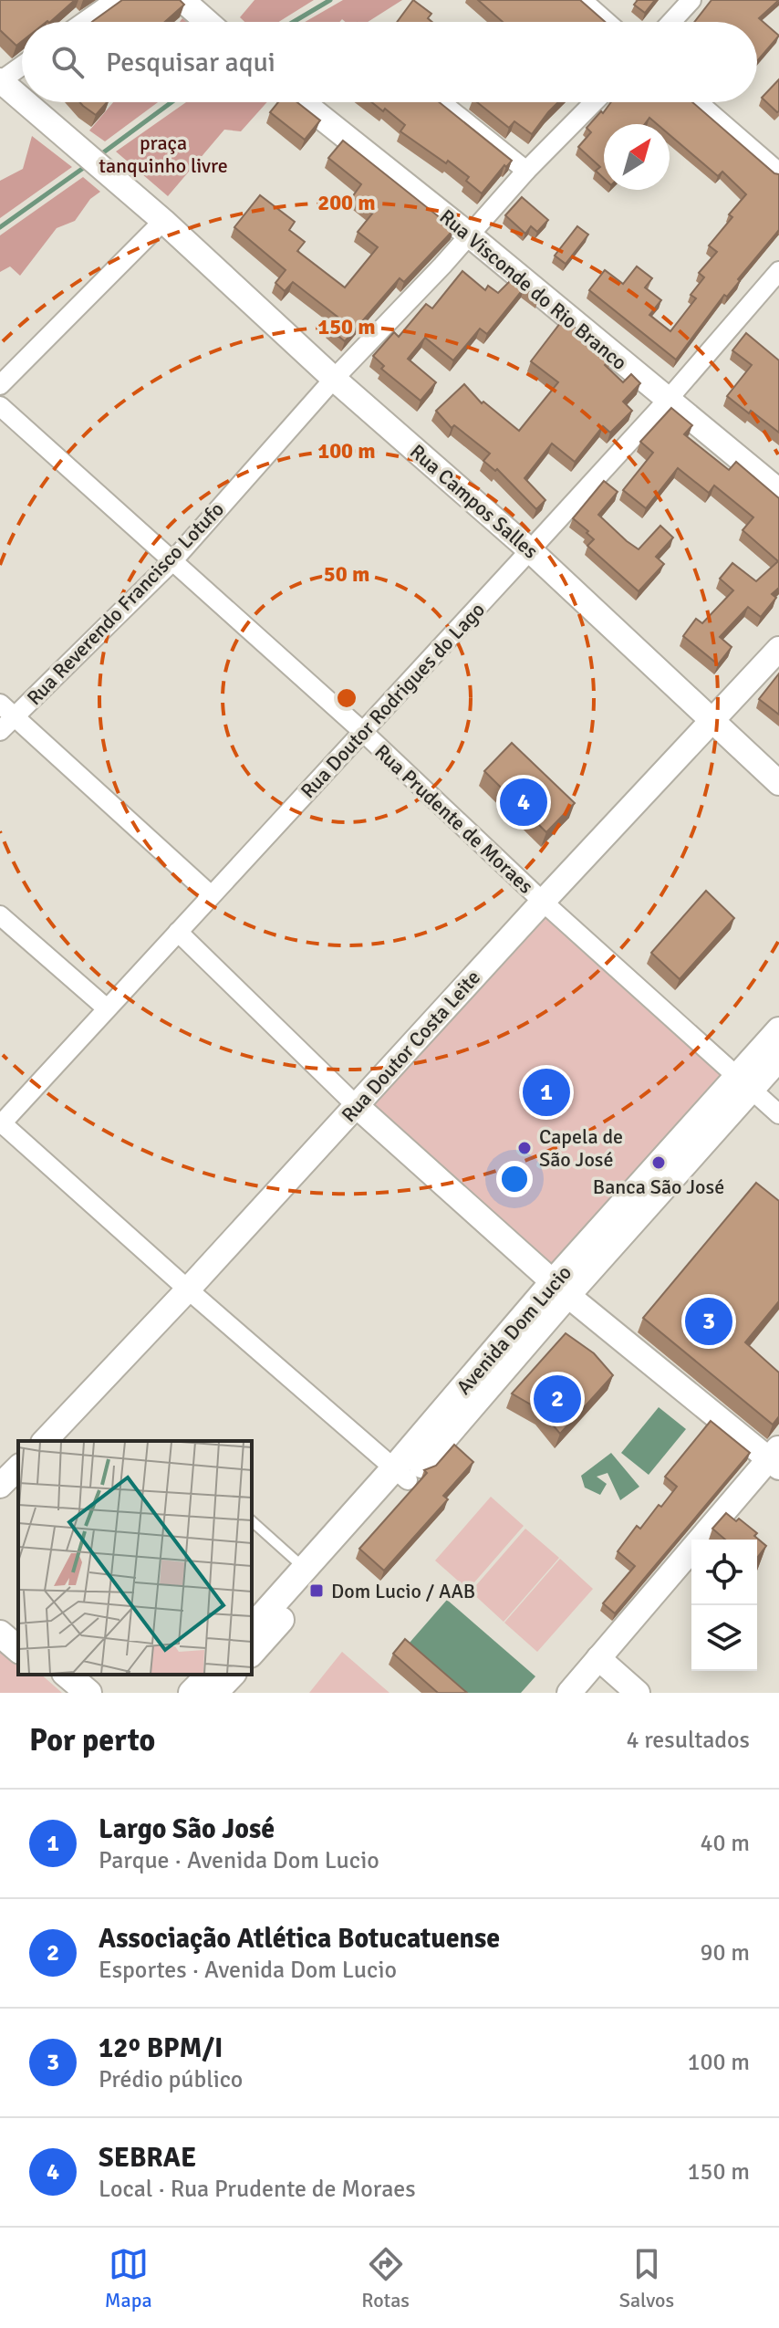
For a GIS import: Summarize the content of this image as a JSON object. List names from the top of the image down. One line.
{"streets":{"main road":["Avenida Dom Lucio"],"street":["Rua Visconde do Rio Branco","Rua Campos Salles","Rua Reverendo Francisco Lotufo","Rua Doutor Rodrigues do Lago","Rua Prudente de Moraes","Rua Doutor Costa Leite"]},"crossings":[["Rua Visconde do Rio Branco","Rua Reverendo Francisco Lotufo"],["Rua Visconde do Rio Branco","Rua Doutor Rodrigues do Lago"],["Rua Campos Salles","Rua Reverendo Francisco Lotufo"],["Rua Campos Salles","Rua Doutor Rodrigues do Lago"],["Rua Campos Salles","Rua Doutor Costa Leite"],["Rua Reverendo Francisco Lotufo","Rua Prudente de Moraes"],["Rua Doutor Rodrigues do Lago","Rua Prudente de Moraes"],["Rua Prudente de Moraes","Rua Doutor Costa Leite"],["Rua Prudente de Moraes","Avenida Dom Lucio"]],"parks":["praça tanquinho livre"],"places":{"other":["Capela de São José","Banca São José"],"transit":["Dom Lucio / AAB"]},"north":"top right","page":{"search":"Pesquisar aqui","pins":["4","1","3","2"],"heading":["Por perto","4 resultados"],"list":[{"mark":"1","name":"Largo São José","note":"Parque · Avenida Dom Lucio","value":"40 m"},{"mark":"2","name":"Associação Atlética Botucatuense","note":"Esportes · Avenida Dom Lucio","value":"90 m"},{"mark":"3","name":"12º BPM/I","note":"Prédio público","value":"100 m"},{"mark":"4","name":"SEBRAE","note":"Local · Rua Prudente de Moraes","value":"150 m"}],"nav":["Mapa","Rotas","Salvos"]},"rings":["200 m","150 m","100 m","50 m"]}
